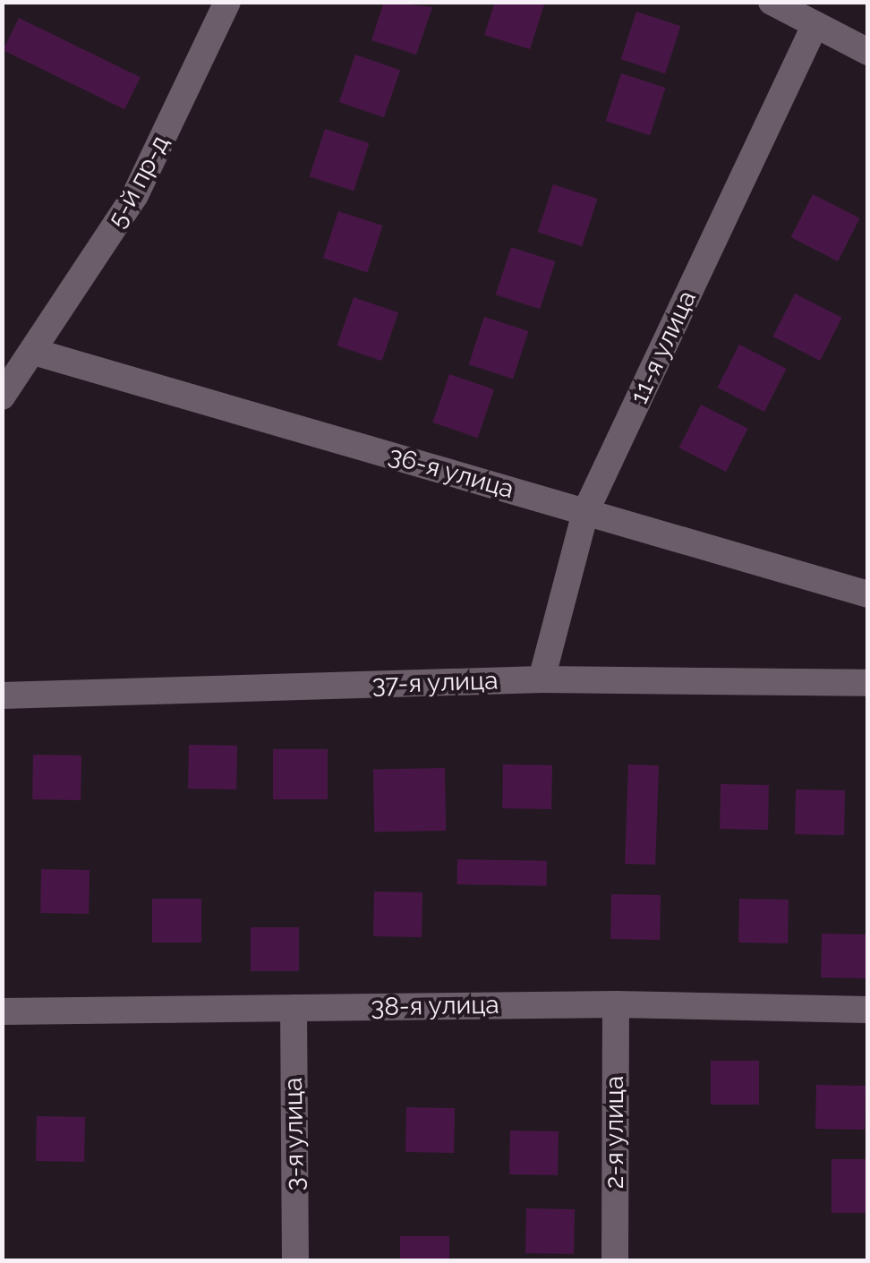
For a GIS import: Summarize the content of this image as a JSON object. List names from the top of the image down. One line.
{"streets":{"street":["5-й пр-д","11-я улица","36-я улица","37-я улица","38-я улица","2-я улица","3-я улица"]},"crossings":[["5-й пр-д","36-я улица"],["11-я улица","36-я улица"],["11-я улица","37-я улица"],["38-я улица","2-я улица"],["38-я улица","3-я улица"]]}
